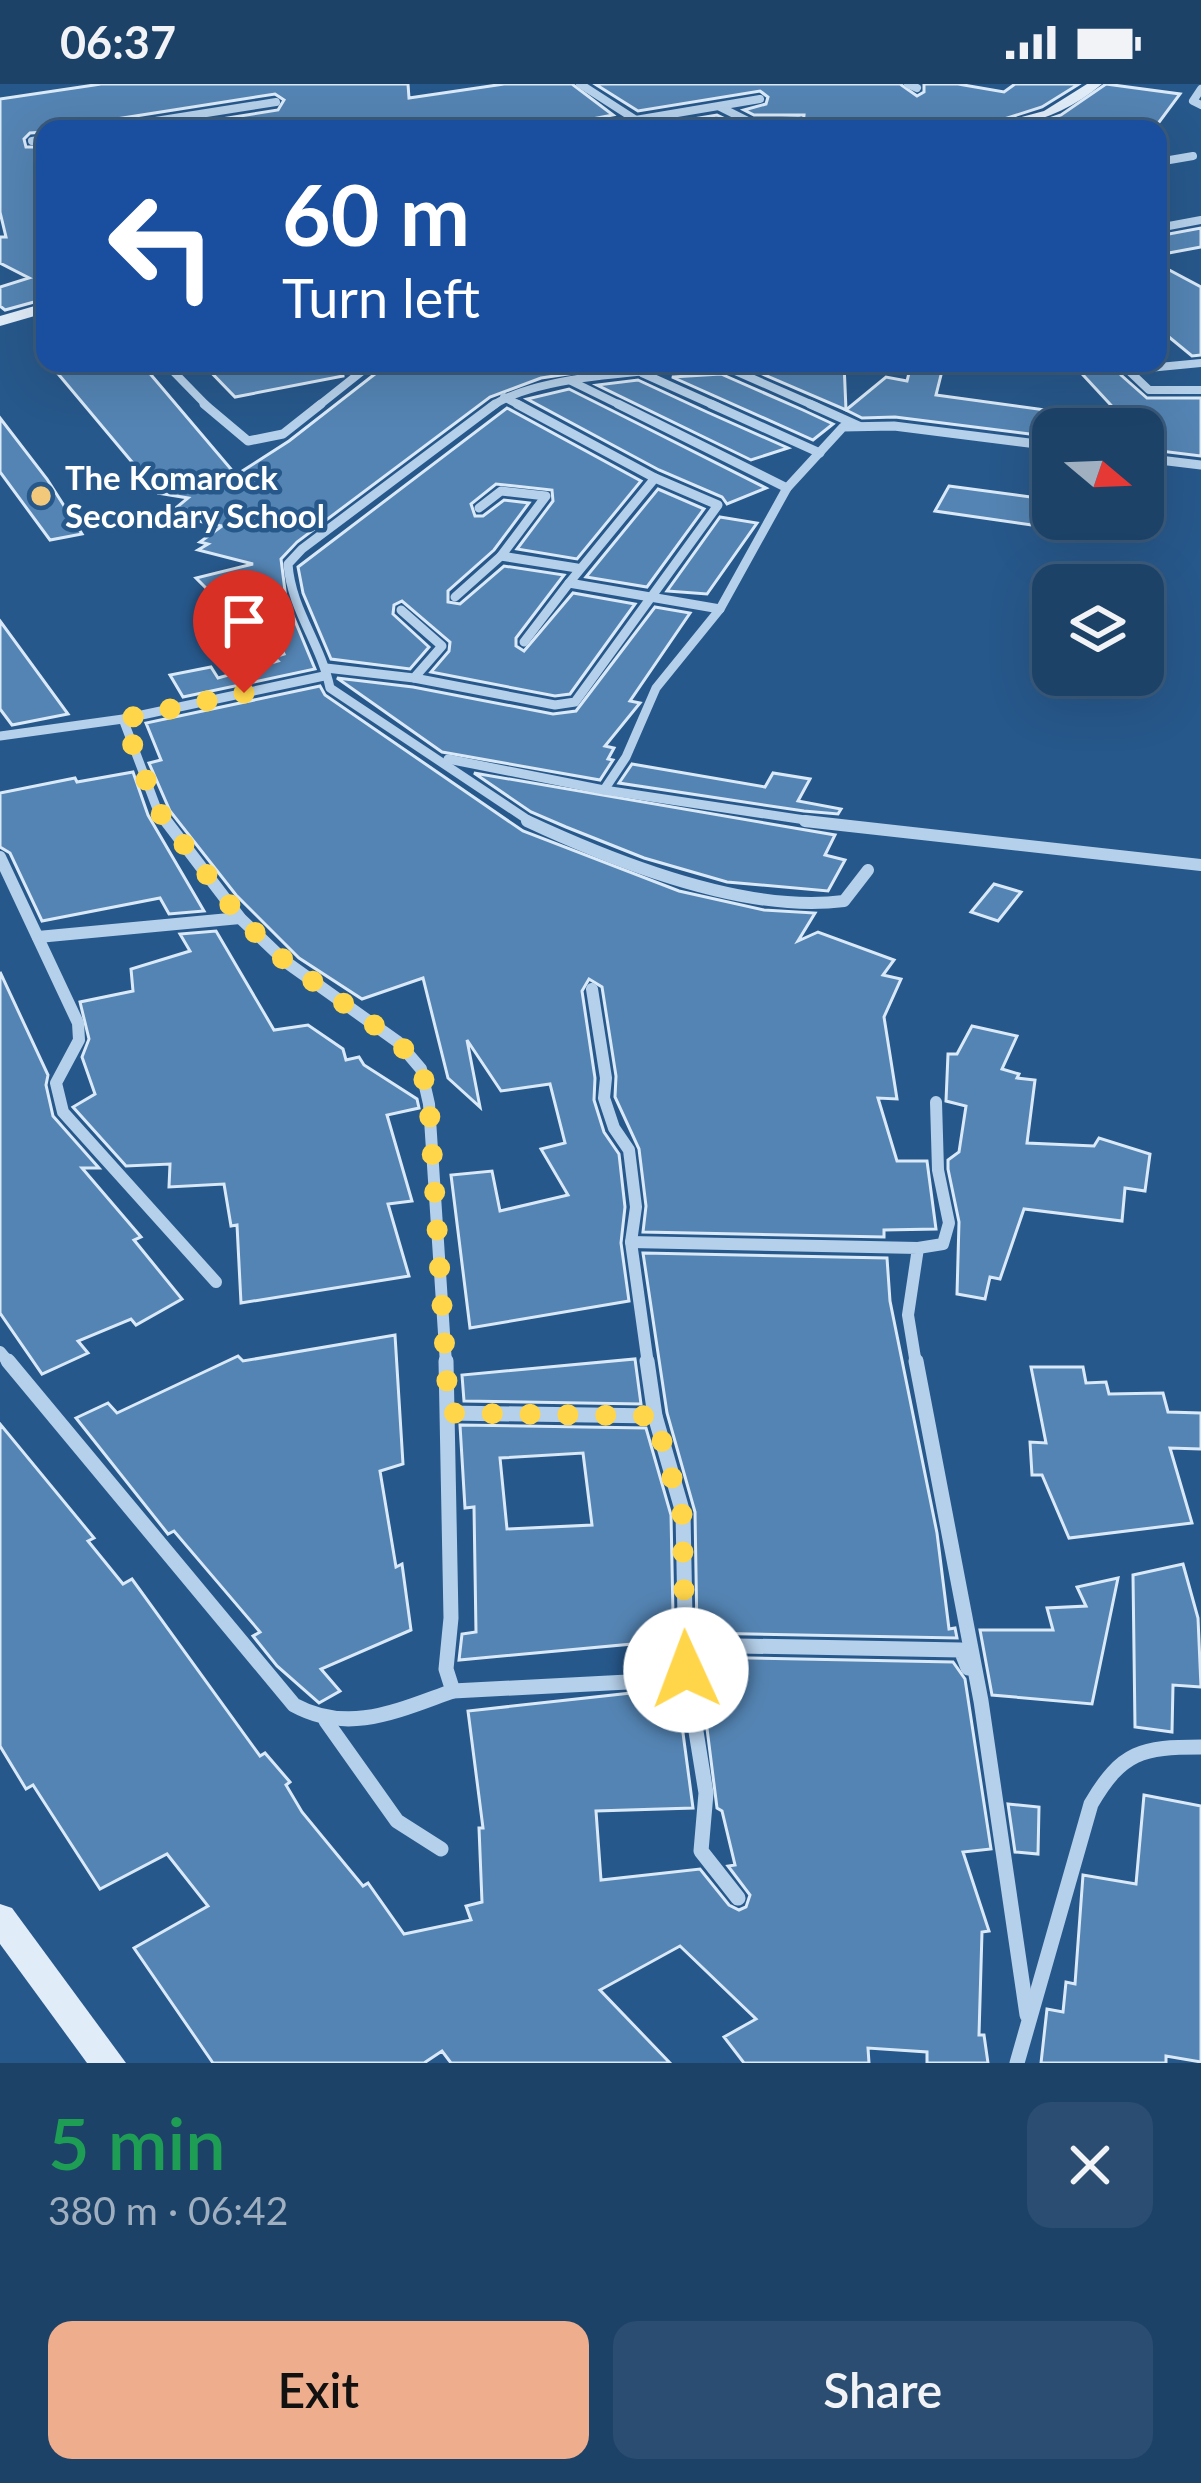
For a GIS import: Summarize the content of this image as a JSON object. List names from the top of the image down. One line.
{"places":["The Komarock Secondary School"],"north":"right","page":{"status":"06:37","turn":["60 m","Turn left"],"heading":["5 min","380 m · 06:42"],"buttons":["Exit","Share"]}}
